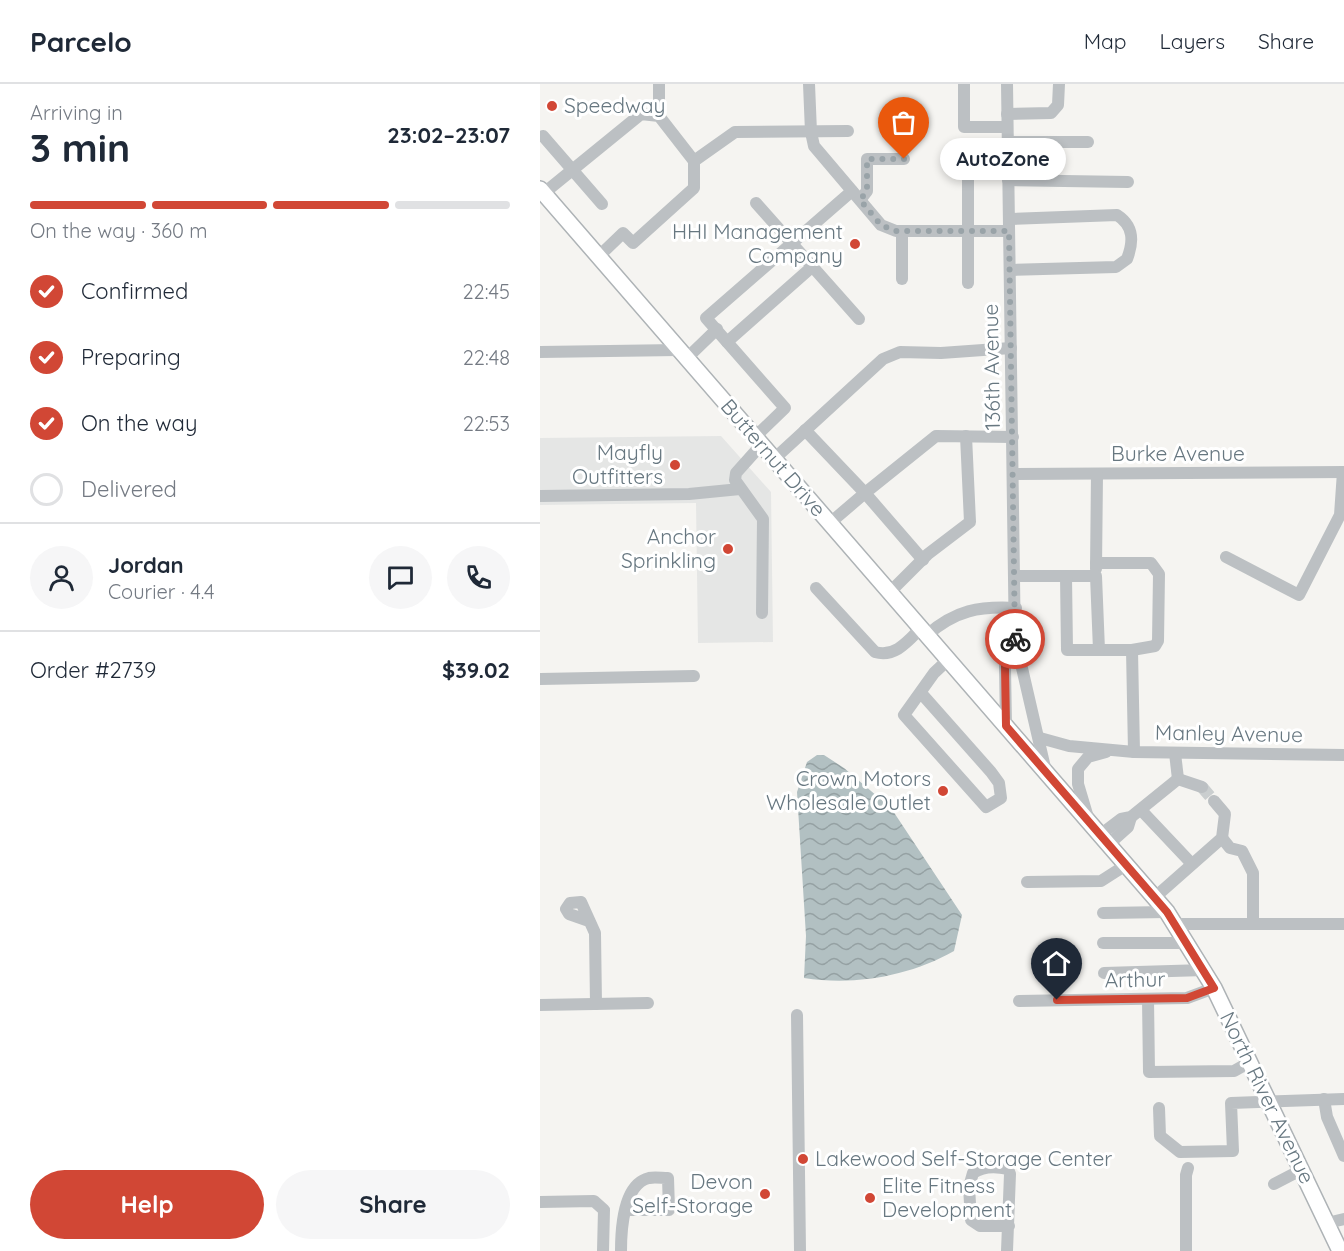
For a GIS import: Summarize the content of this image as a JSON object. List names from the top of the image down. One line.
{"streets":{"main road":["Butternut Drive","North River Avenue"],"street":["136th Avenue","Burke Avenue","Manley Avenue","Arthur"]},"crossings":[["136th Avenue","Burke Avenue"],["136th Avenue","Butternut Drive"],["136th Avenue","Manley Avenue"],["136th Avenue","North River Avenue"],["Butternut Drive","North River Avenue"],["Manley Avenue","North River Avenue"],["Arthur","North River Avenue"]],"places":["Speedway","AutoZone","HHI Management Company","Mayfly Outfitters","Anchor Sprinkling","Crown Motors Wholesale Outlet","Lakewood Self-Storage Center","Devon Self-Storage","Elite Fitness Development"],"page":{"header":"Parcelo","nav":["Map","Layers","Share"],"heading":["3 min","Arriving in","23:02–23:07"],"panel":["Jordan","Courier · 4.4","Order #2739","$39.02"],"bubble":"AutoZone","bar":"On the way · 360 m","list":[["Confirmed","22:45"],["Preparing","22:48"],["On the way","22:53"],"Delivered"],"buttons":["Help","Share"]}}
